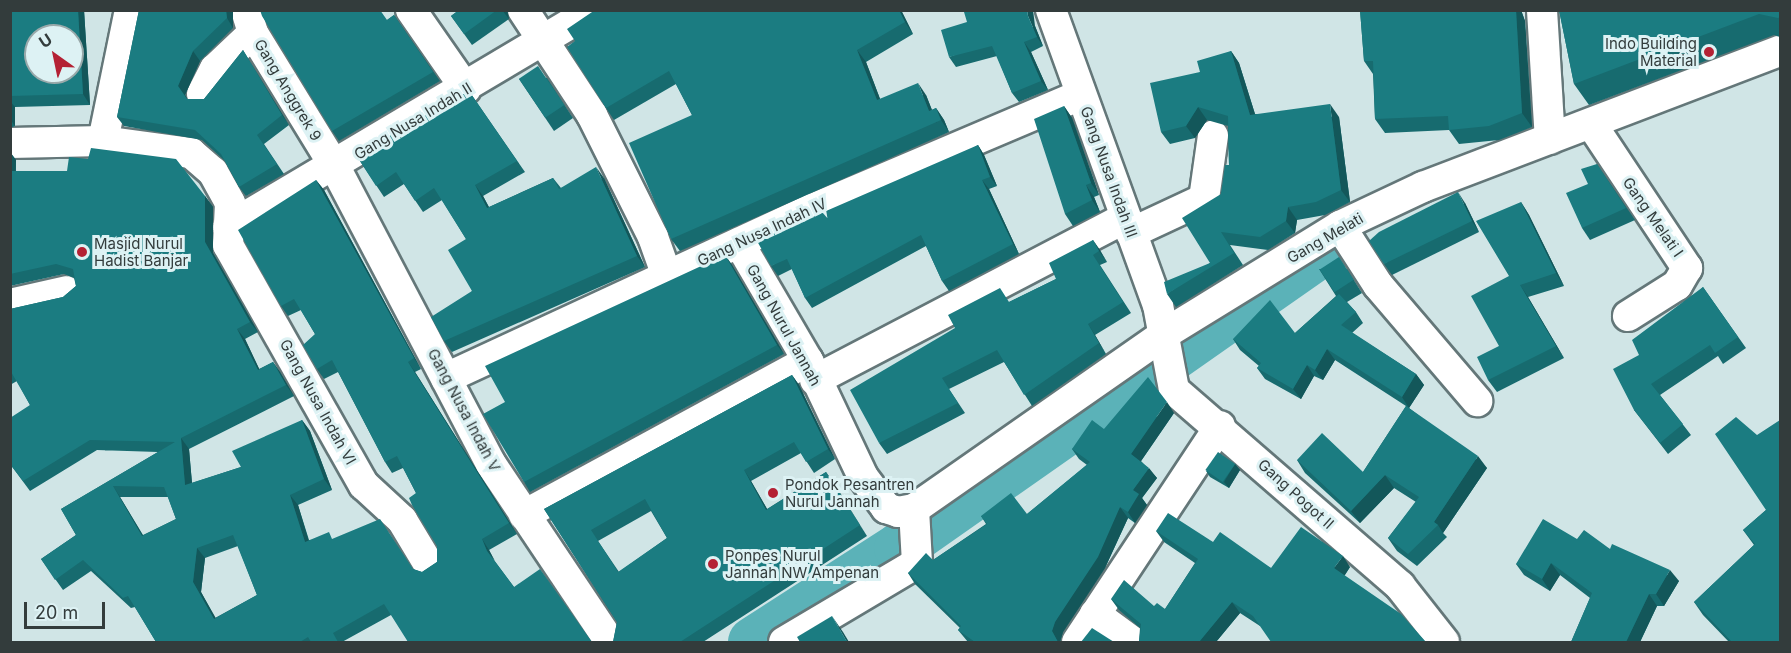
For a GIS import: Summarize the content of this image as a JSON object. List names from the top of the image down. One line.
{"streets":{"street":["Gang Anggrek 9","Gang Nusa Indah II","Gang Nusa Indah III","Gang Melati I","Gang Nusa Indah IV","Gang Melati","Gang Nurul Jannah","Gang Nusa Indah VI","Gang Nusa Indah V","Gang Pogot II"]},"crossings":[["Gang Anggrek 9","Gang Nusa Indah II"],["Gang Anggrek 9","Gang Nusa Indah V"],["Gang Nusa Indah II","Gang Nusa Indah VI"],["Gang Nusa Indah II","Gang Nusa Indah V"],["Gang Nusa Indah III","Gang Nusa Indah IV"],["Gang Nusa Indah III","Gang Melati"],["Gang Nusa Indah III","Gang Pogot II"],["Gang Melati I","Gang Melati"],["Gang Nusa Indah IV","Gang Nurul Jannah"],["Gang Nusa Indah IV","Gang Nusa Indah V"],["Gang Melati","Gang Nurul Jannah"],["Gang Melati","Gang Pogot II"]],"places":["Indo Building Material","Masjid Nurul Hadist Banjar","Pondok Pesantren Nurul Jannah","Ponpes Nurul Jannah NW Ampenan"],"scale_bar":"20 m","north":"top left"}
